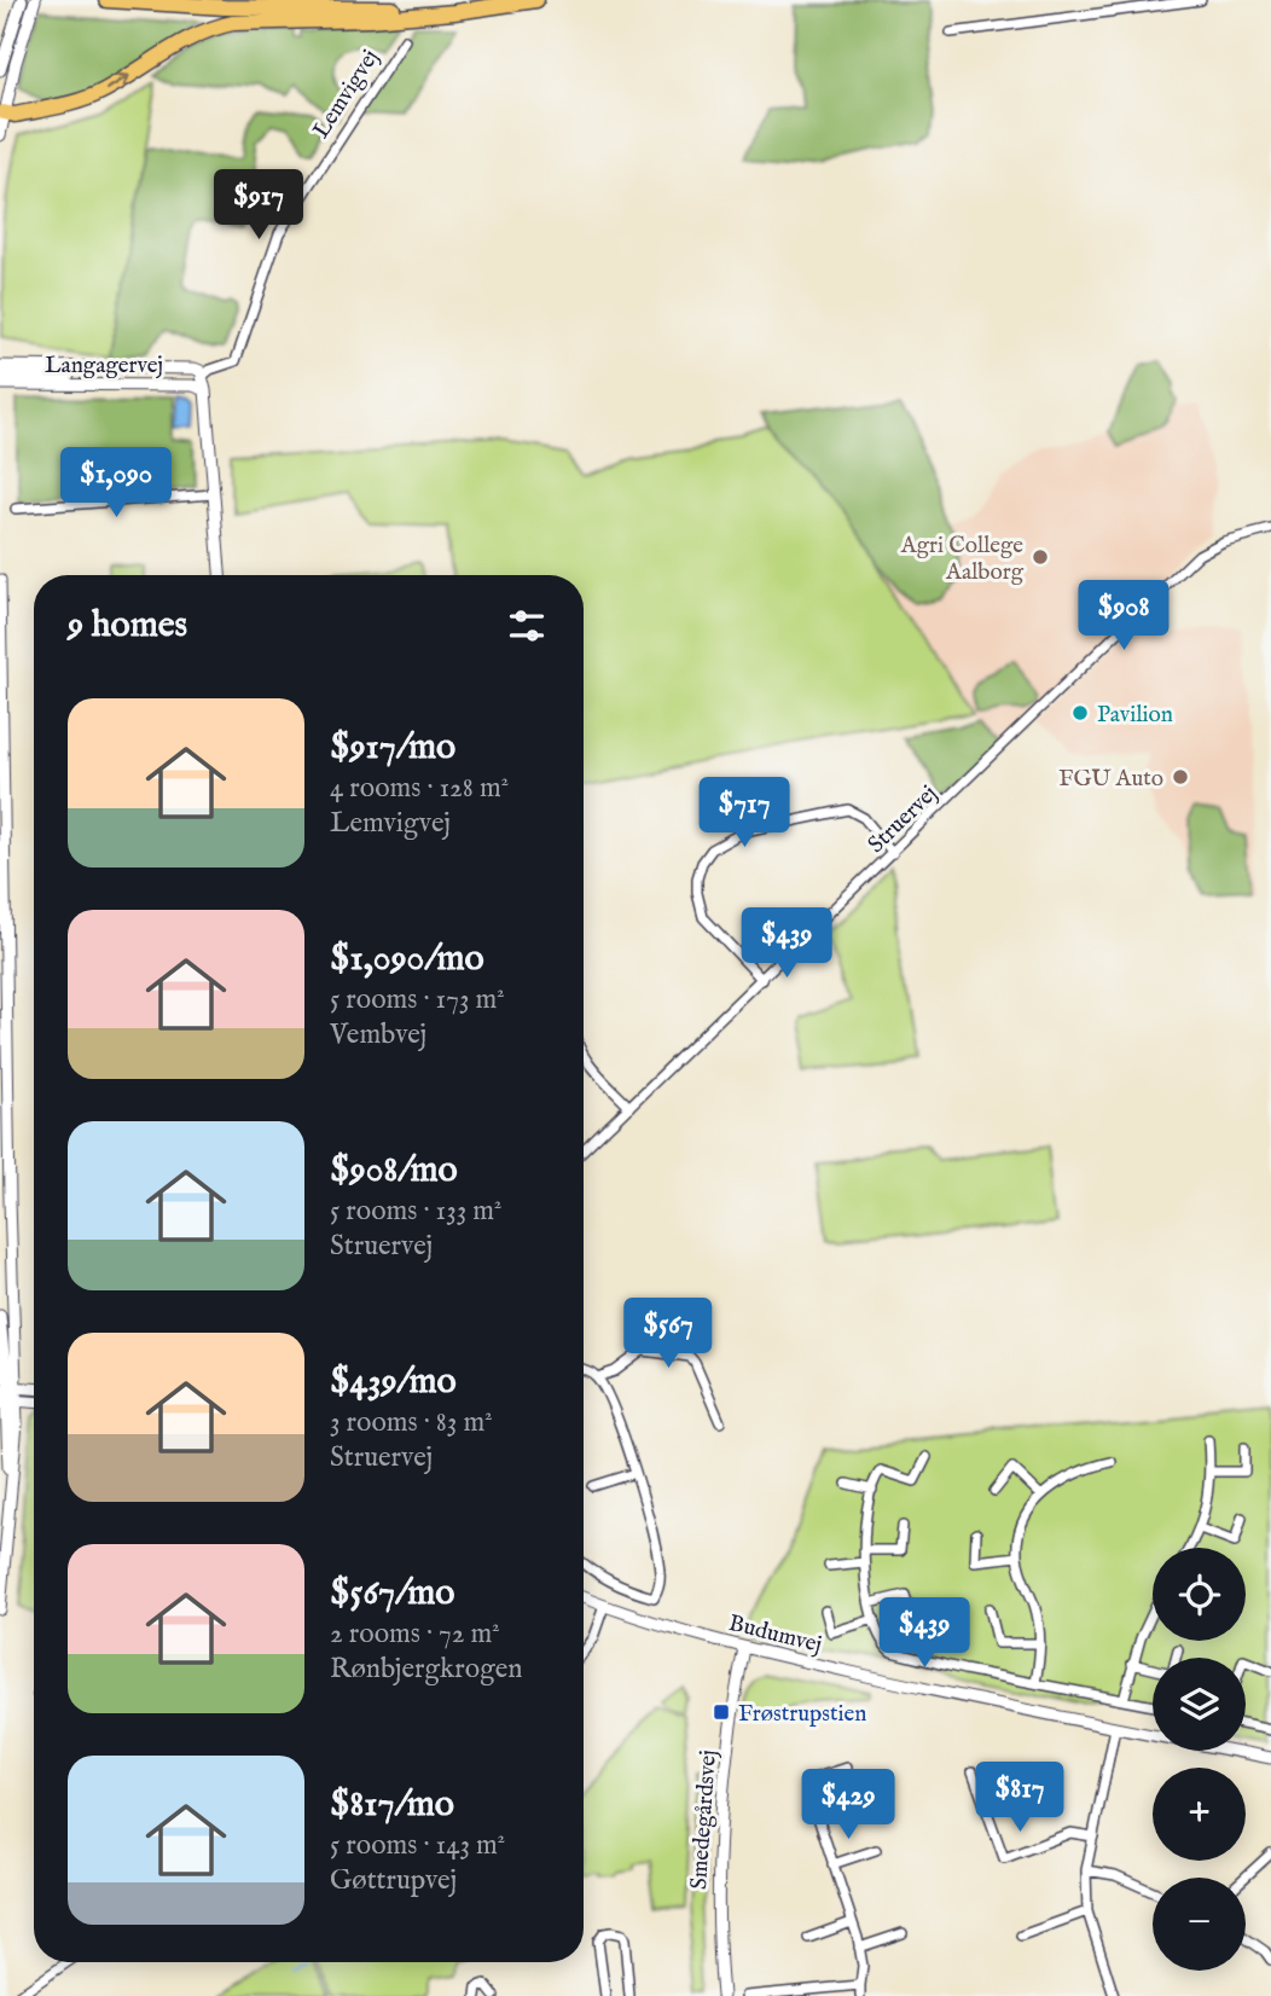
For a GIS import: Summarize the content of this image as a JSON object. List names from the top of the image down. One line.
{"streets":{"street":["Lemvigvej","Langagervej","Struervej","Budumvej","Smedegårdsvej"]},"crossings":[["Lemvigvej","Langagervej"],["Budumvej","Smedegårdsvej"]],"places":{"other":["Agri College Aalborg","Pavilion","FGU Auto"],"transit":["Frøstrupstien"]},"page":{"price":["$917","$1,090","$908","$717","$439","$567","$439","$817","$429"],"heading":"9 homes","list":[{"name":"$917/mo","note":"4 rooms · 128 m² · Lemvigvej"},{"name":"$1,090/mo","note":"5 rooms · 173 m² · Vembvej"},{"name":"$908/mo","note":"5 rooms · 133 m² · Struervej"},{"name":"$439/mo","note":"3 rooms · 83 m² · Struervej"},{"name":"$567/mo","note":"2 rooms · 72 m² · Rønbjergkrogen"},{"name":"$817/mo","note":"5 rooms · 143 m² · Gøttrupvej"}],"map_buttons":["+","−"]}}
